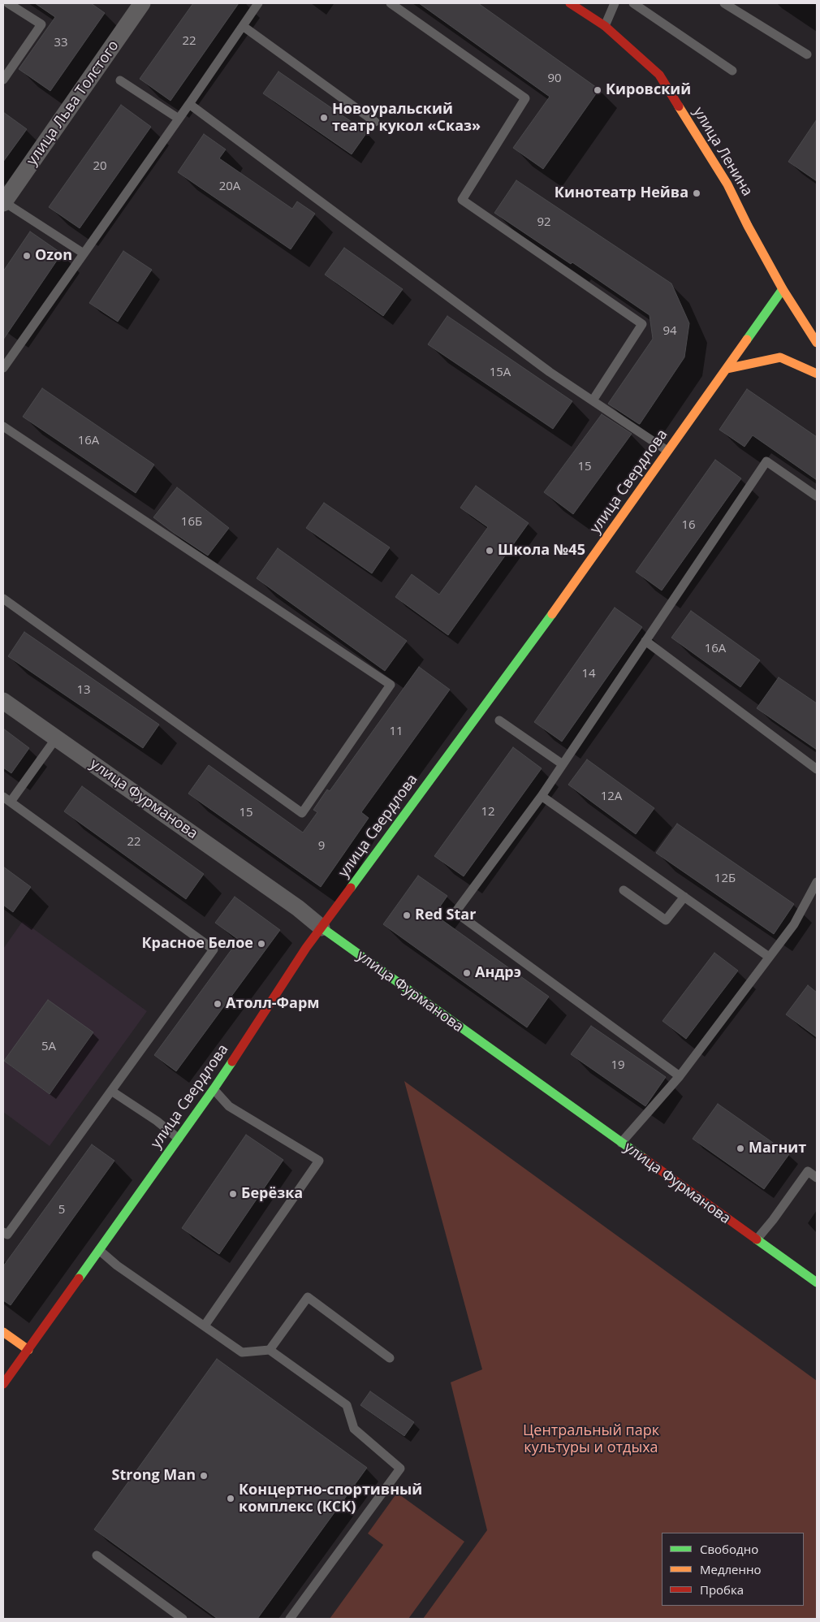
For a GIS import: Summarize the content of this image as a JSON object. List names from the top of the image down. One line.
{"streets":{"main road":["улица Ленина","улица Свердлова","улица Фурманова"],"street":["улица Льва Толстого"]},"crossings":[["улица Ленина","улица Свердлова"],["улица Свердлова","улица Фурманова"]],"parks":["Центральный парк культуры и отдыха"],"places":["Кировский","Новоуральский театр кукол «Сказ»","Кинотеатр Нейва","Ozon","Школа №45","Red Star","Красное Белое","Андрэ","Атолл-Фарм","Магнит","Берёзка","Strong Man","Концертно-спортивный комплекс (КСК)"],"house_numbers":["22","33","90","20","20А","92","94","15А","16А","15","16Б","16","16А","14","13","11","12А","12","15","22","9","12Б","5А","19","5"],"legend":["Свободно","Медленно","Пробка"]}
